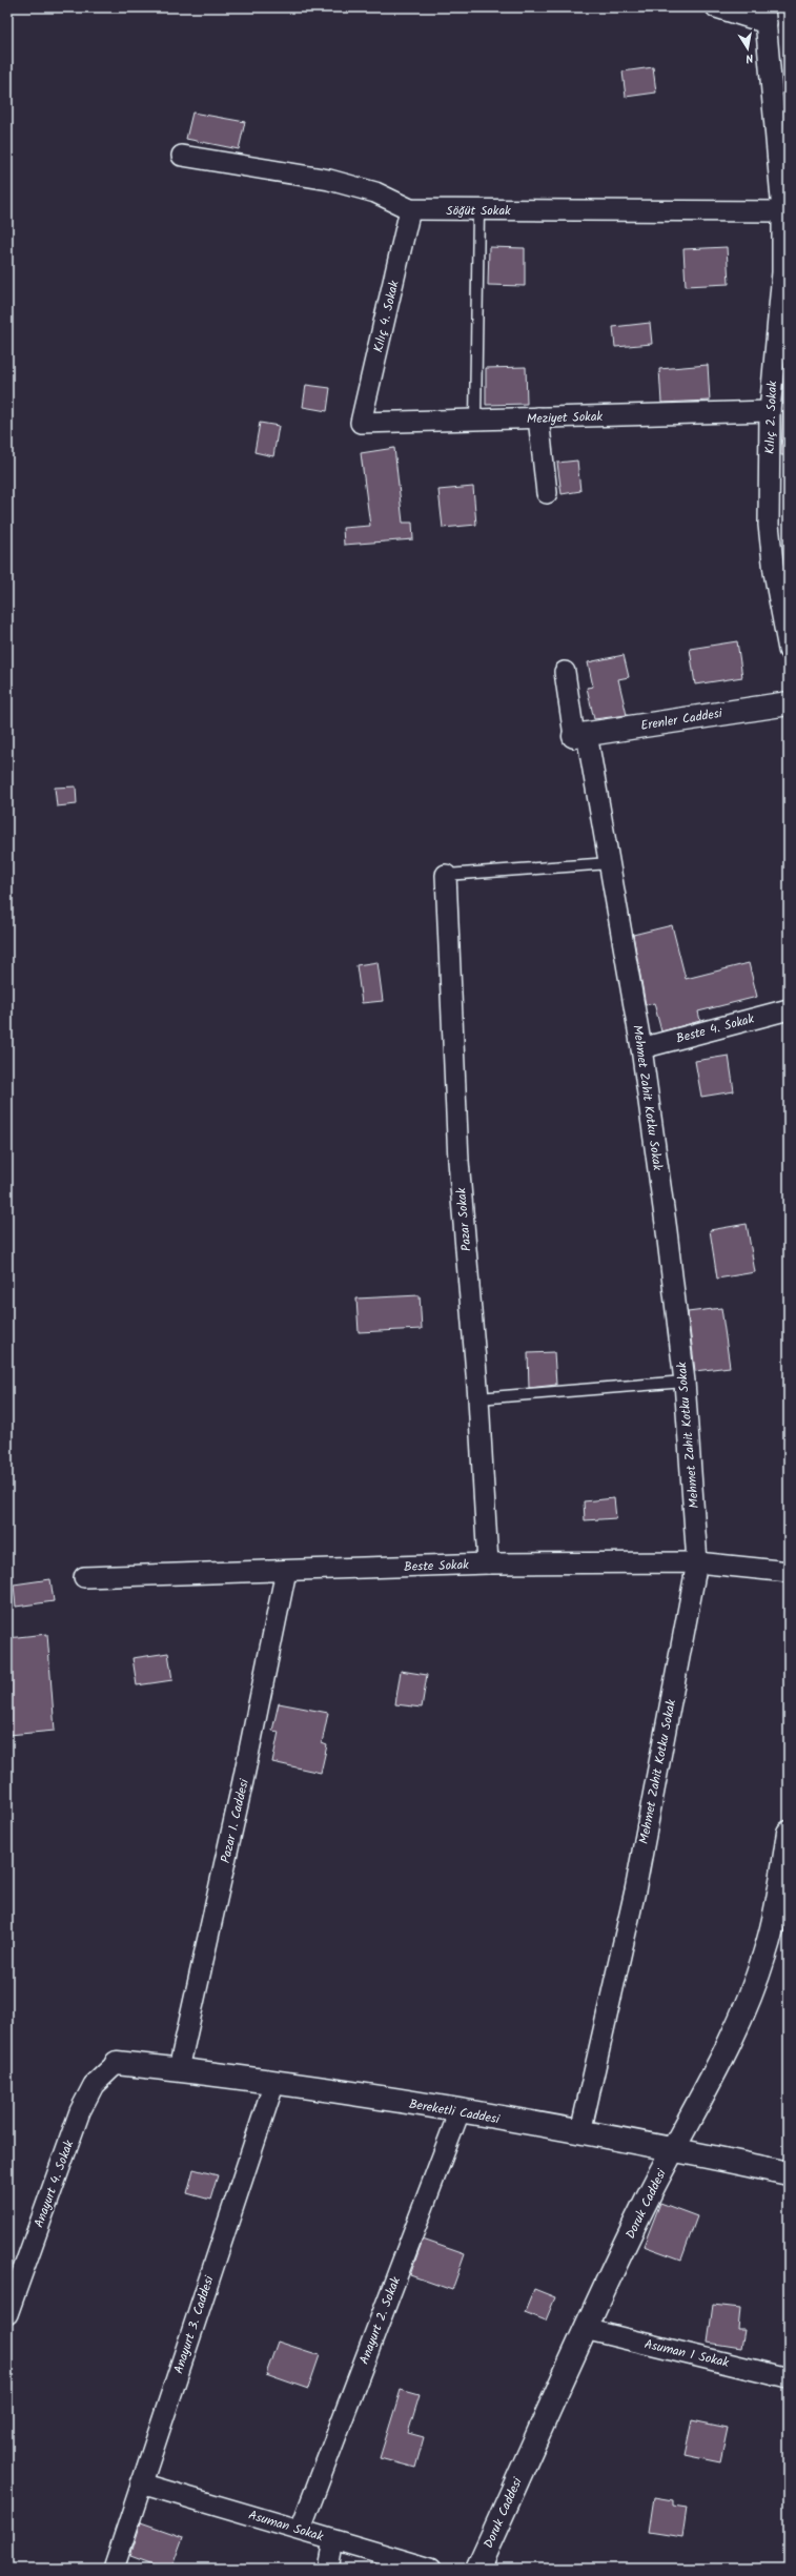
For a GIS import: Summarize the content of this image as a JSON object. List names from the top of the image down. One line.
{"streets":{"street":["Söğüt Sokak","Kılıç 4. Sokak","Meziyet Sokak","Kılıç 2. Sokak","Erenler Caddesi","Beste 4. Sokak","Mehmet Zahit Kotku Sokak","Pazar Sokak","Beste Sokak","Pazar 1. Caddesi","Bereketli Caddesi","Anayurt 4. Sokak","Doruk Caddesi","Anayurt 2. Sokak","Anayurt 3. Caddesi","Asuman 1 Sokak","Asuman Sokak"]},"crossings":[["Söğüt Sokak","Kılıç 4. Sokak"],["Söğüt Sokak","Kılıç 2. Sokak"],["Kılıç 4. Sokak","Meziyet Sokak"],["Meziyet Sokak","Kılıç 2. Sokak"],["Erenler Caddesi","Mehmet Zahit Kotku Sokak"],["Beste 4. Sokak","Mehmet Zahit Kotku Sokak"],["Mehmet Zahit Kotku Sokak","Beste Sokak"],["Mehmet Zahit Kotku Sokak","Bereketli Caddesi"],["Pazar Sokak","Beste Sokak"],["Beste Sokak","Pazar 1. Caddesi"],["Pazar 1. Caddesi","Bereketli Caddesi"],["Bereketli Caddesi","Anayurt 4. Sokak"],["Bereketli Caddesi","Doruk Caddesi"],["Bereketli Caddesi","Anayurt 2. Sokak"],["Bereketli Caddesi","Anayurt 3. Caddesi"],["Doruk Caddesi","Asuman 1 Sokak"],["Anayurt 2. Sokak","Asuman Sokak"],["Anayurt 3. Caddesi","Asuman Sokak"]],"north":"bottom"}
